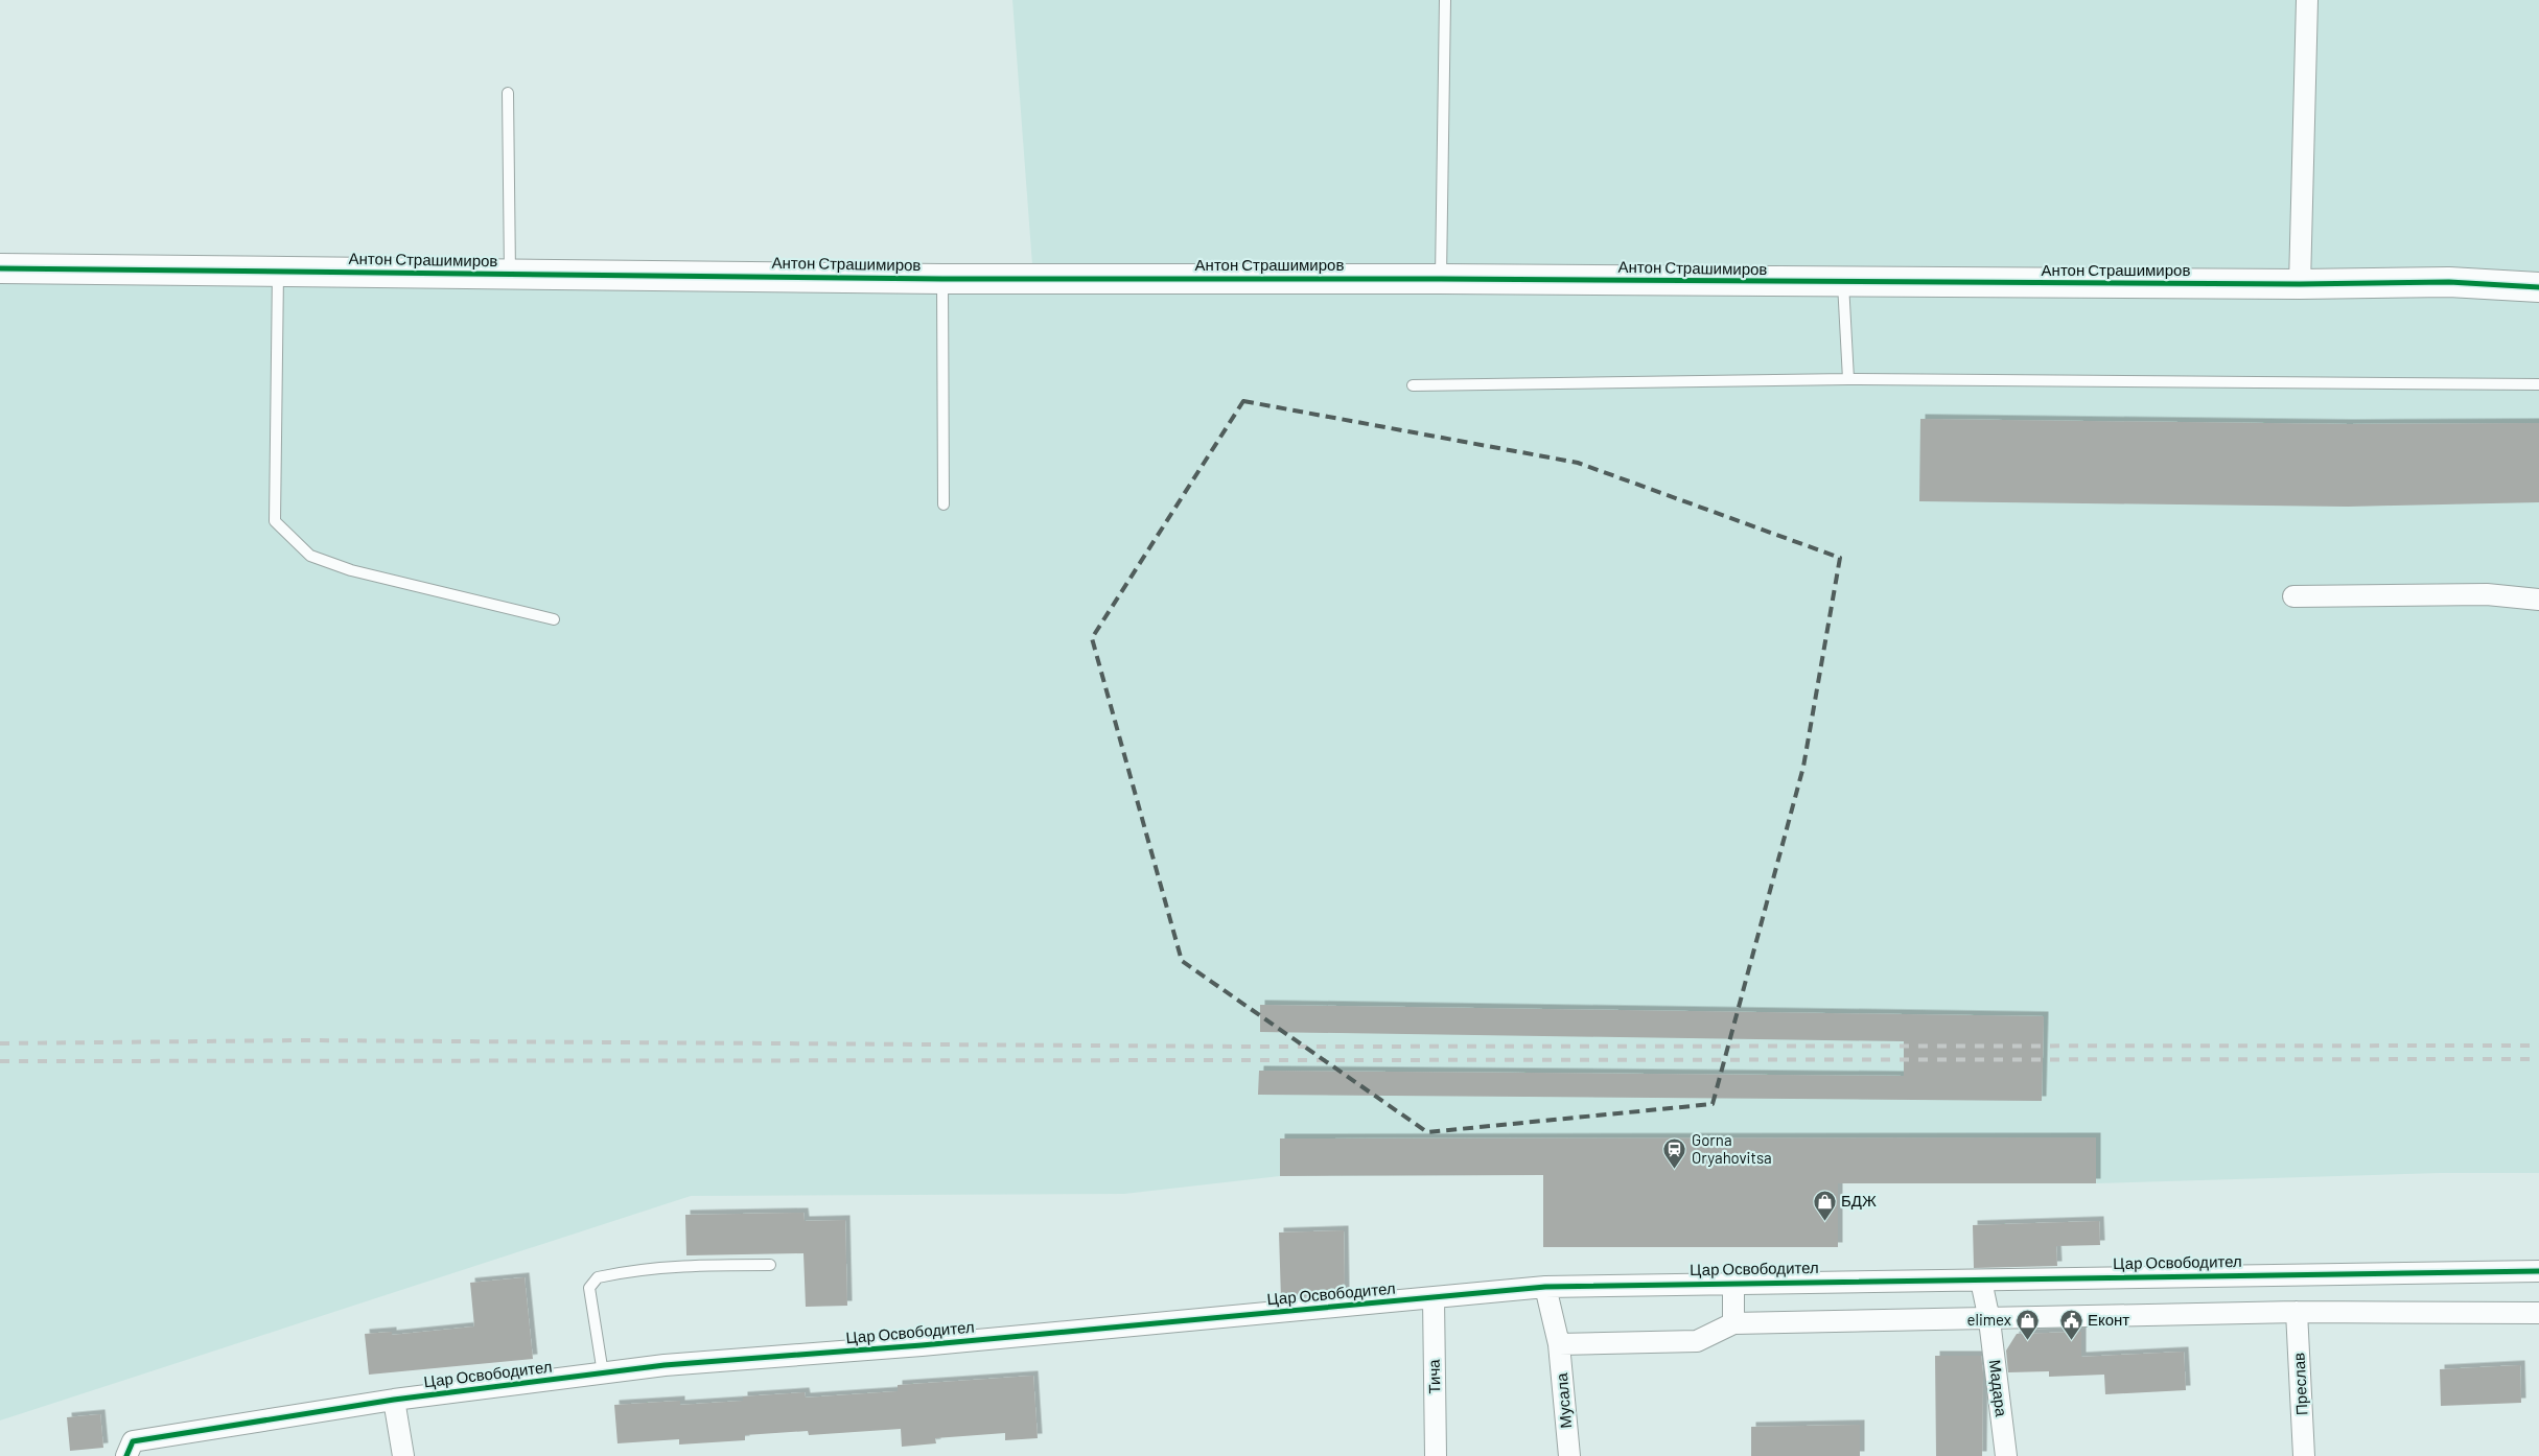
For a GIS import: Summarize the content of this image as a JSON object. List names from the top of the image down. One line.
{"streets":{"street":["Антон Страшимиров","Цар Освободител","Тича","Преслав","Мадара","Мусала"]},"crossings":[["Цар Освободител","Тича"],["Цар Освободител","Мадара"],["Цар Освободител","Мусала"]],"places":{"station":["Gorna Oryahovitsa"],"shop":["БДЖ","elimex"],"public building":["Еконт"]}}
